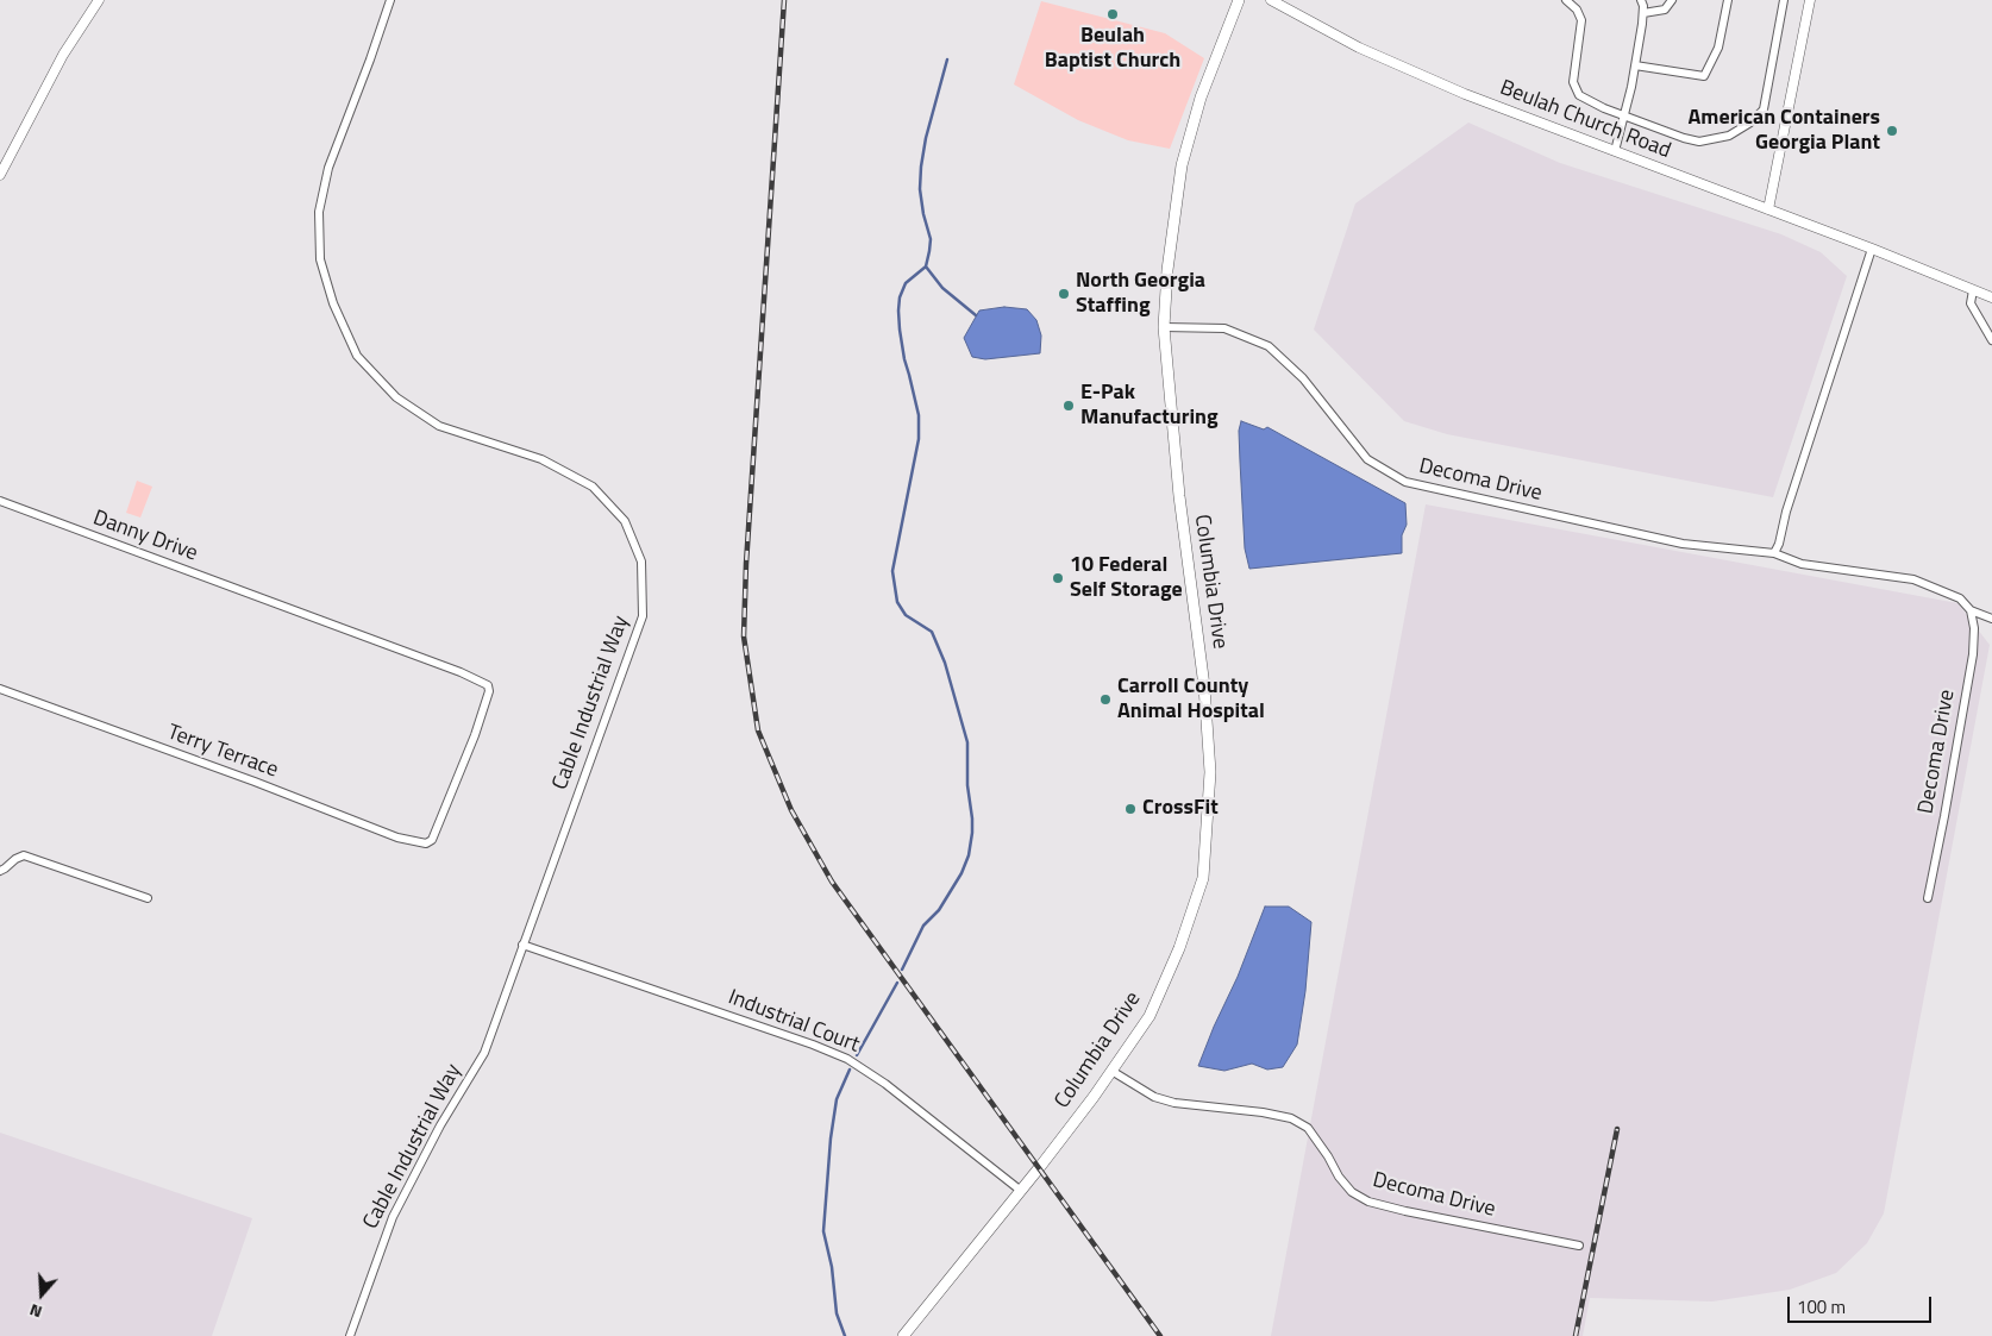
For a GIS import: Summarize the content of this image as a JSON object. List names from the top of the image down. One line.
{"streets":{"main road":["Columbia Drive"],"street":["Beulah Church Road","Decoma Drive","Danny Drive","Cable Industrial Way","Terry Terrace","Industrial Court"]},"crossings":[["Decoma Drive","Columbia Drive"],["Danny Drive","Terry Terrace"],["Columbia Drive","Industrial Court"],["Cable Industrial Way","Industrial Court"]],"places":["Beulah Baptist Church","American Containers Georgia Plant","North Georgia Staffing","E-Pak Manufacturing","10 Federal Self Storage","Carroll County Animal Hospital","CrossFit"],"scale_bar":"100 m","north":"bottom"}
